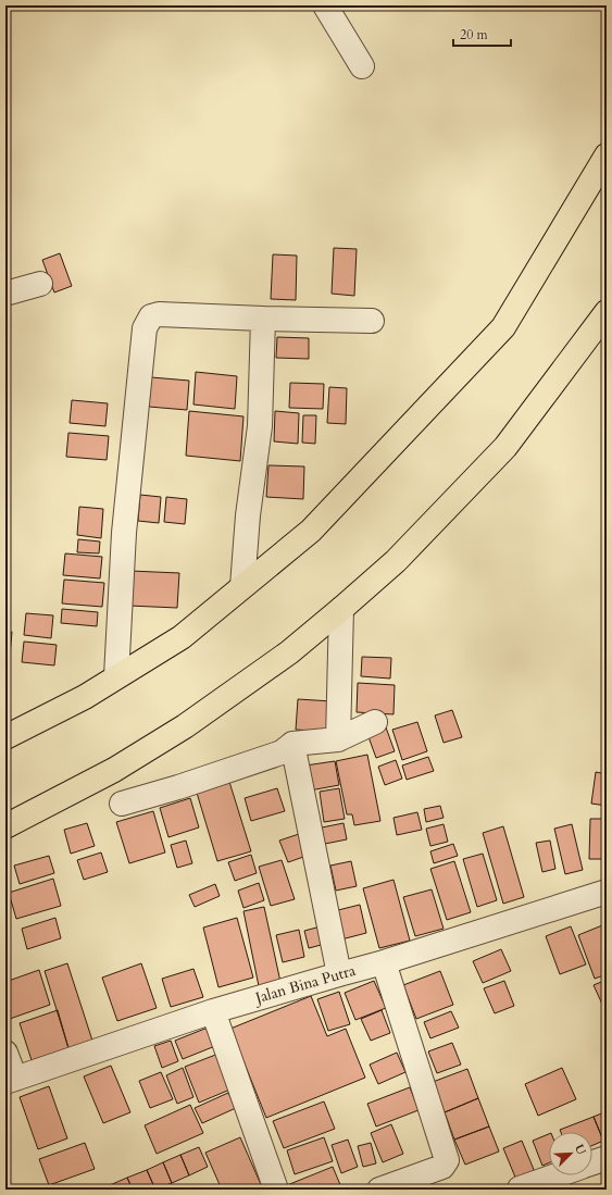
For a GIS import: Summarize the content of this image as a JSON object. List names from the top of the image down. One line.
{"streets":{"street":["Jalan Bina Putra"]},"scale_bar":"20 m","north":"top right"}
